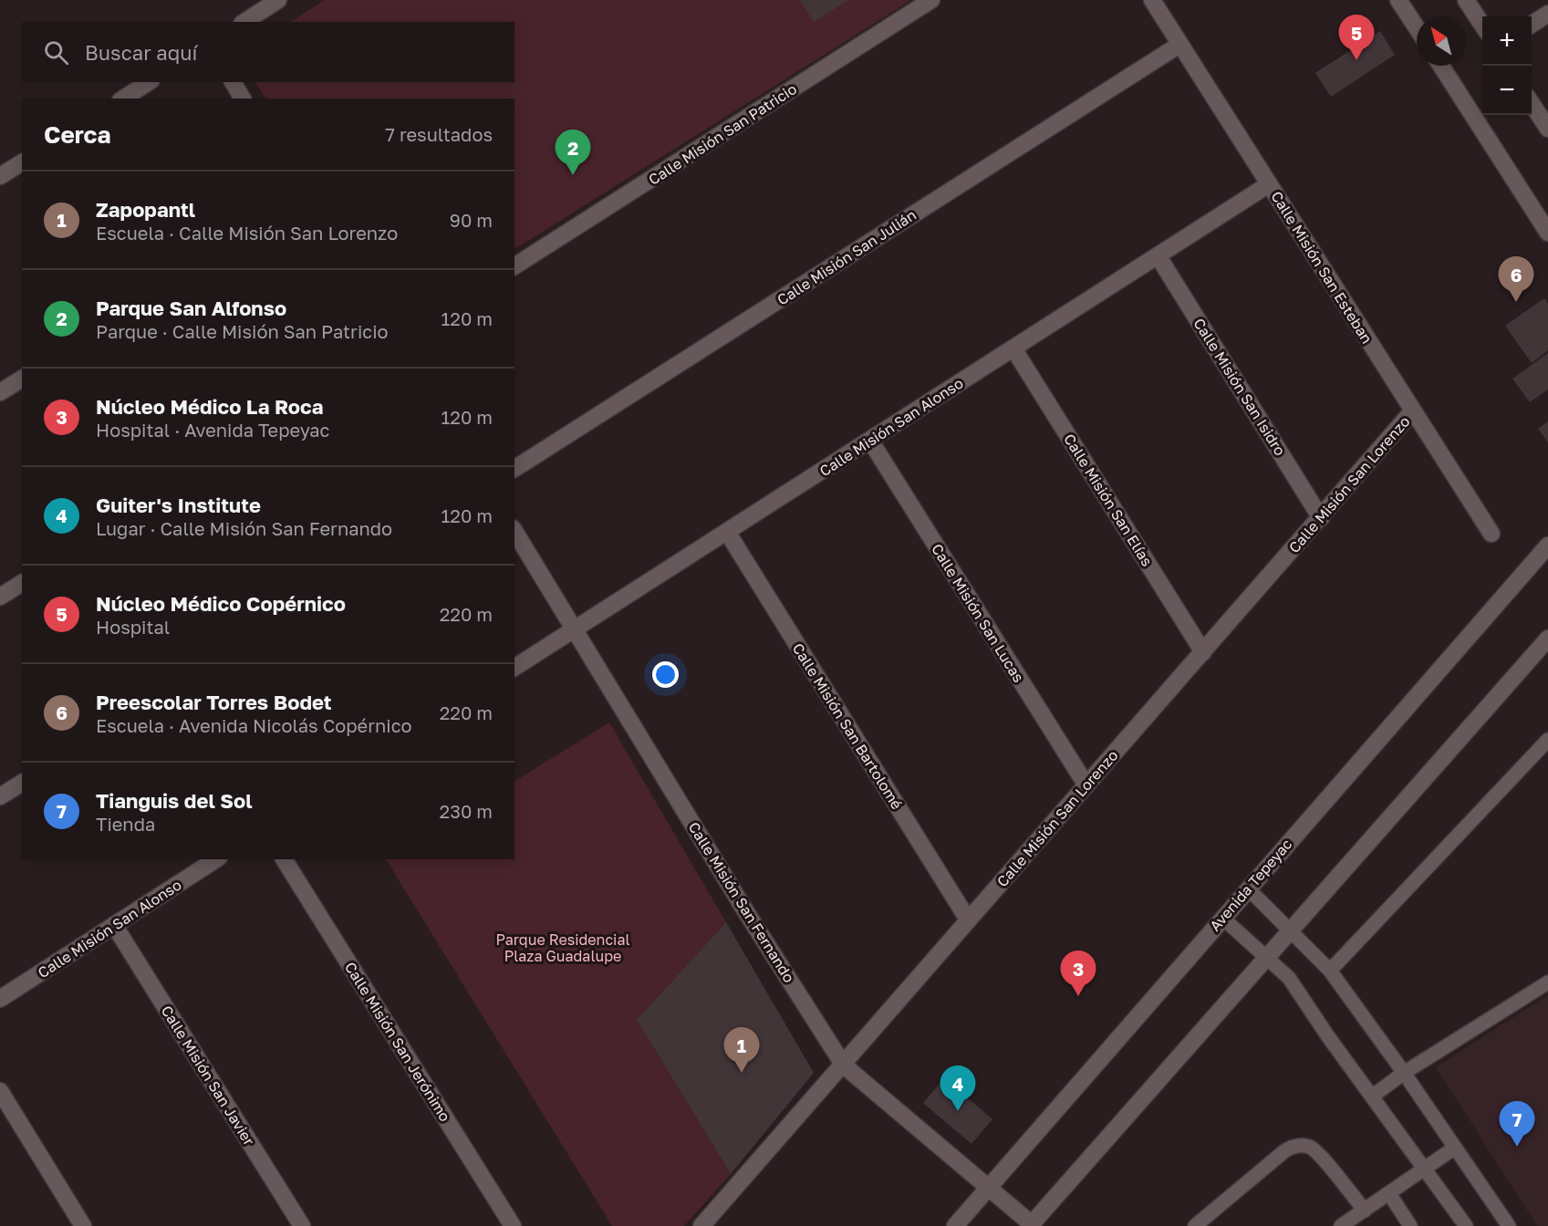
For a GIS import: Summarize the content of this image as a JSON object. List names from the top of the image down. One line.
{"streets":{"street":["Calle Misión San Patricio","Calle Misión San Julián","Calle Misión San Esteban","Calle Misión San Isidro","Calle Misión San Alonso","Calle Misión San Lorenzo","Calle Misión San Elías","Calle Misión San Lucas","Calle Misión San Bartolomé","Avenida Tepeyac","Calle Misión San Fernando","Calle Misión San Jerónimo","Calle Misión San Javier"]},"crossings":[["Calle Misión San Julián","Calle Misión San Esteban"],["Calle Misión San Esteban","Calle Misión San Alonso"],["Calle Misión San Esteban","Calle Misión San Lorenzo"],["Calle Misión San Isidro","Calle Misión San Alonso"],["Calle Misión San Isidro","Calle Misión San Lorenzo"],["Calle Misión San Alonso","Calle Misión San Elías"],["Calle Misión San Alonso","Calle Misión San Lucas"],["Calle Misión San Alonso","Calle Misión San Bartolomé"],["Calle Misión San Alonso","Calle Misión San Fernando"],["Calle Misión San Alonso","Calle Misión San Javier"],["Calle Misión San Lorenzo","Calle Misión San Elías"],["Calle Misión San Lorenzo","Calle Misión San Lucas"],["Calle Misión San Lorenzo","Calle Misión San Bartolomé"],["Calle Misión San Lorenzo","Calle Misión San Fernando"],["Avenida Tepeyac","Calle Misión San Fernando"]],"parks":["Parque Residencial Plaza Guadalupe"],"north":"top left","page":{"pins":["5","2","6","3","1","4","7"],"map_buttons":["+","−"],"search":"Buscar aquí","heading":["Cerca","7 resultados"],"list":[{"mark":"1","name":"Zapopantl","note":"Escuela · Calle Misión San Lorenzo","value":"90 m"},{"mark":"2","name":"Parque San Alfonso","note":"Parque · Calle Misión San Patricio","value":"120 m"},{"mark":"3","name":"Núcleo Médico La Roca","note":"Hospital · Avenida Tepeyac","value":"120 m"},{"mark":"4","name":"Guiter's Institute","note":"Lugar · Calle Misión San Fernando","value":"120 m"},{"mark":"5","name":"Núcleo Médico Copérnico","note":"Hospital","value":"220 m"},{"mark":"6","name":"Preescolar Torres Bodet","note":"Escuela · Avenida Nicolás Copérnico","value":"220 m"},{"mark":"7","name":"Tianguis del Sol","note":"Tienda","value":"230 m"}]}}
